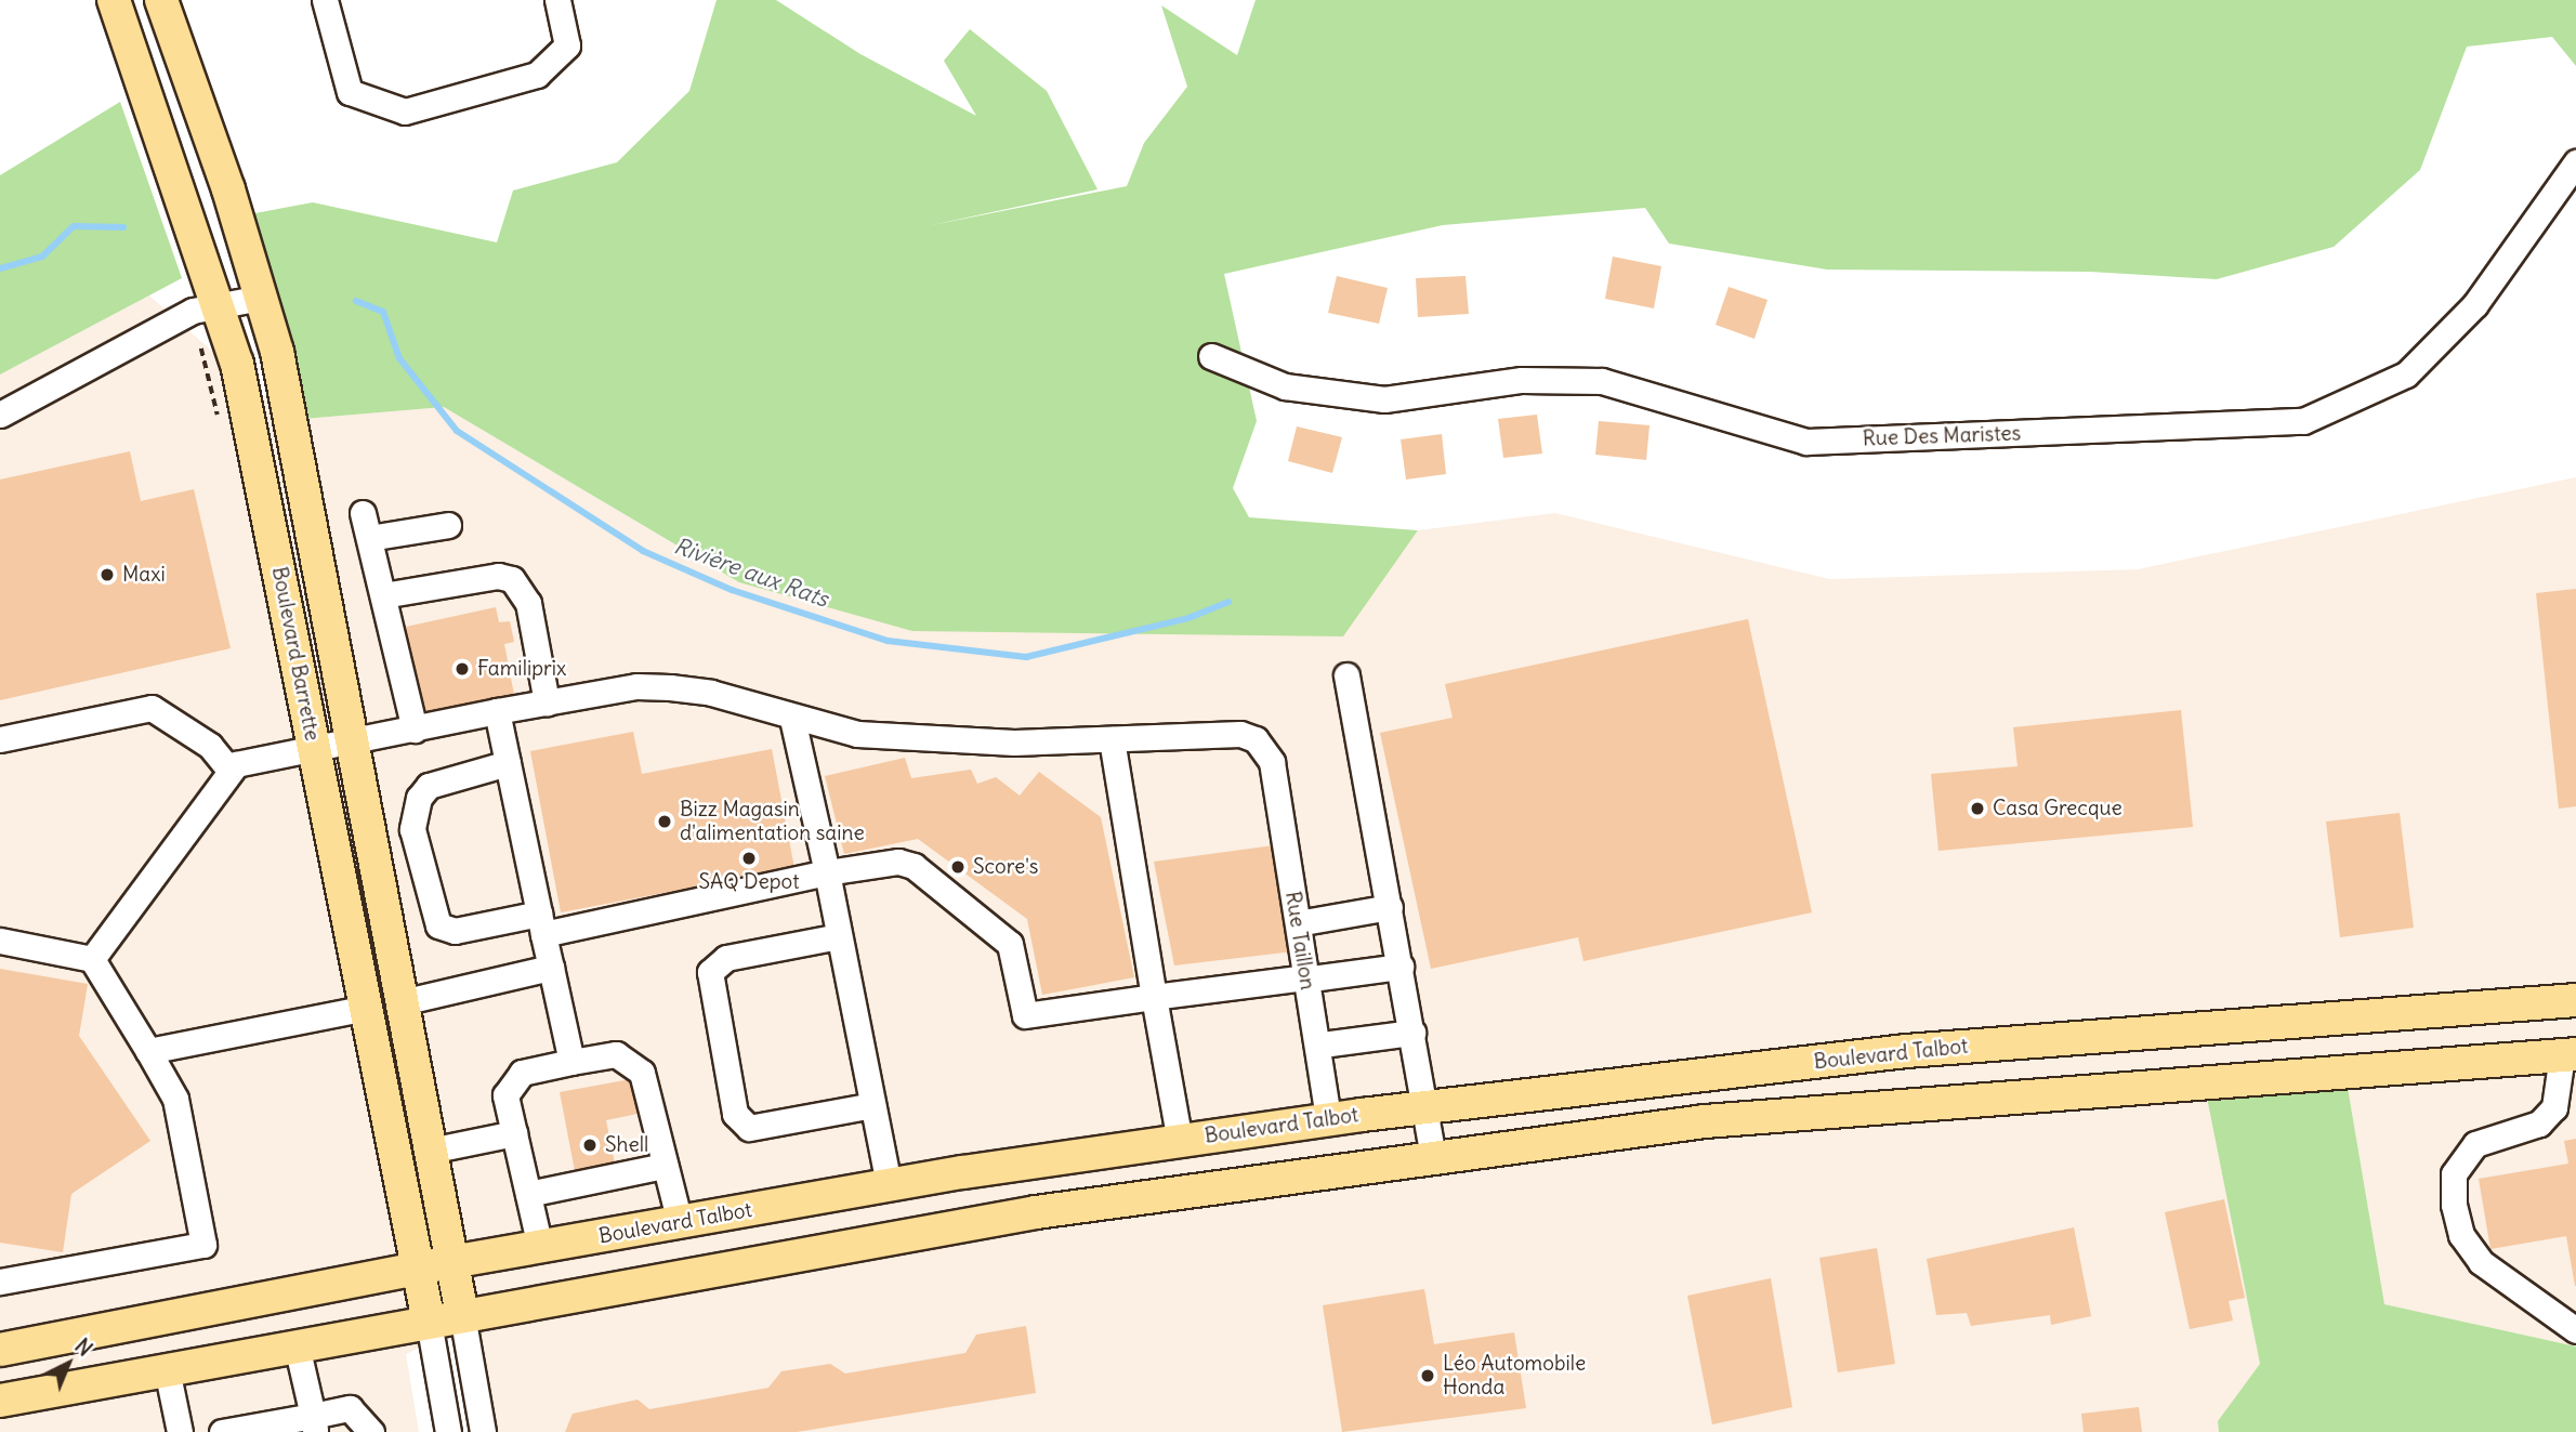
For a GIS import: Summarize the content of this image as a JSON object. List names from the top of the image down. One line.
{"streets":{"main road":["Boulevard Barrette","Boulevard Talbot"],"street":["Rue Des Maristes","Rue Taillon"]},"crossings":[["Boulevard Barrette","Boulevard Talbot"],["Rue Taillon","Boulevard Talbot"]],"water":["Rivière aux Rats"],"places":["Maxi","Familiprix","Casa Grecque","Bizz Magasin d'alimentation saine","SAQ Depot","Score's","Shell","Léo Automobile Honda"],"north":"top right"}
